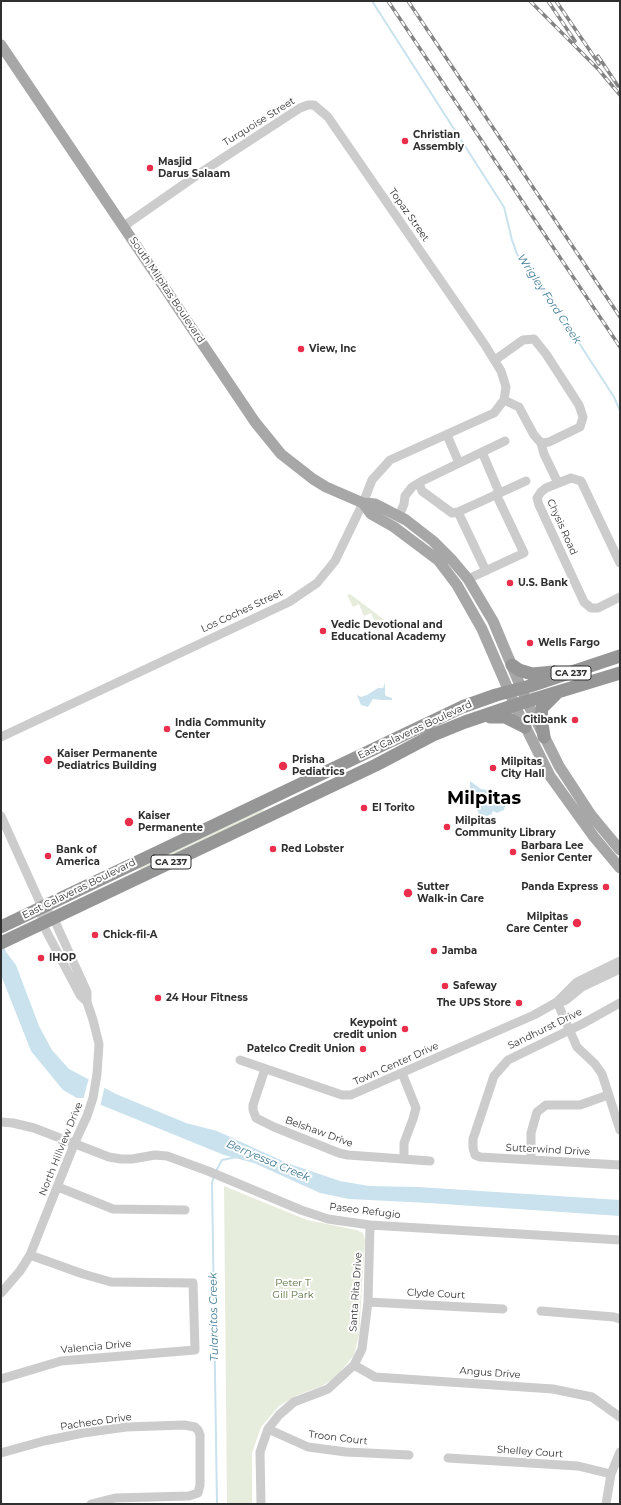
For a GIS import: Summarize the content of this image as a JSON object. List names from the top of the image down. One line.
{"streets":{"highway":["CA 237","East Calaveras Boulevard"],"main road":["South Milpitas Boulevard"],"street":["Turquoise Street","Topaz Street","Chysis Road","Los Coches Street","Sandhurst Drive","Town Center Drive","Belshaw Drive","North Hillview Drive","Sutterwind Drive","Paseo Refugio","Santa Rita Drive","Clyde Court","Valencia Drive","Angus Drive","Pacheco Drive","Troon Court","Shelley Court"]},"crossings":[["Turquoise Street","Topaz Street"],["Turquoise Street","South Milpitas Boulevard"],["South Milpitas Boulevard","Los Coches Street"],["South Milpitas Boulevard","East Calaveras Boulevard"],["Chysis Road","Los Coches Street"],["East Calaveras Boulevard","North Hillview Drive"],["Sandhurst Drive","Sutterwind Drive"],["Town Center Drive","Belshaw Drive"],["North Hillview Drive","Paseo Refugio"],["North Hillview Drive","Valencia Drive"],["Paseo Refugio","Santa Rita Drive"],["Santa Rita Drive","Clyde Court"],["Santa Rita Drive","Angus Drive"],["Santa Rita Drive","Troon Court"]],"districts":["Milpitas"],"water":["Wrigley Ford Creek","Berryessa Creek","Tularcitos Creek"],"parks":["Peter T Gill Park"],"places":["Christian Assembly","Masjid Darus Salaam","View, Inc","U.S. Bank","Vedic Devotional and Educational Academy","Wells Fargo","Citibank","India Community Center","Kaiser Permanente Pediatrics Building","Prisha Pediatrics","Milpitas City Hall","El Torito","Kaiser Permanente","Milpitas Community Library","Red Lobster","Barbara Lee Senior Center","Bank of America","Panda Express","Sutter Walk-in Care","Milpitas Care Center","Chick-fil-A","Jamba","IHOP","Safeway","24 Hour Fitness","The UPS Store","Keypoint credit union","Patelco Credit Union"]}
